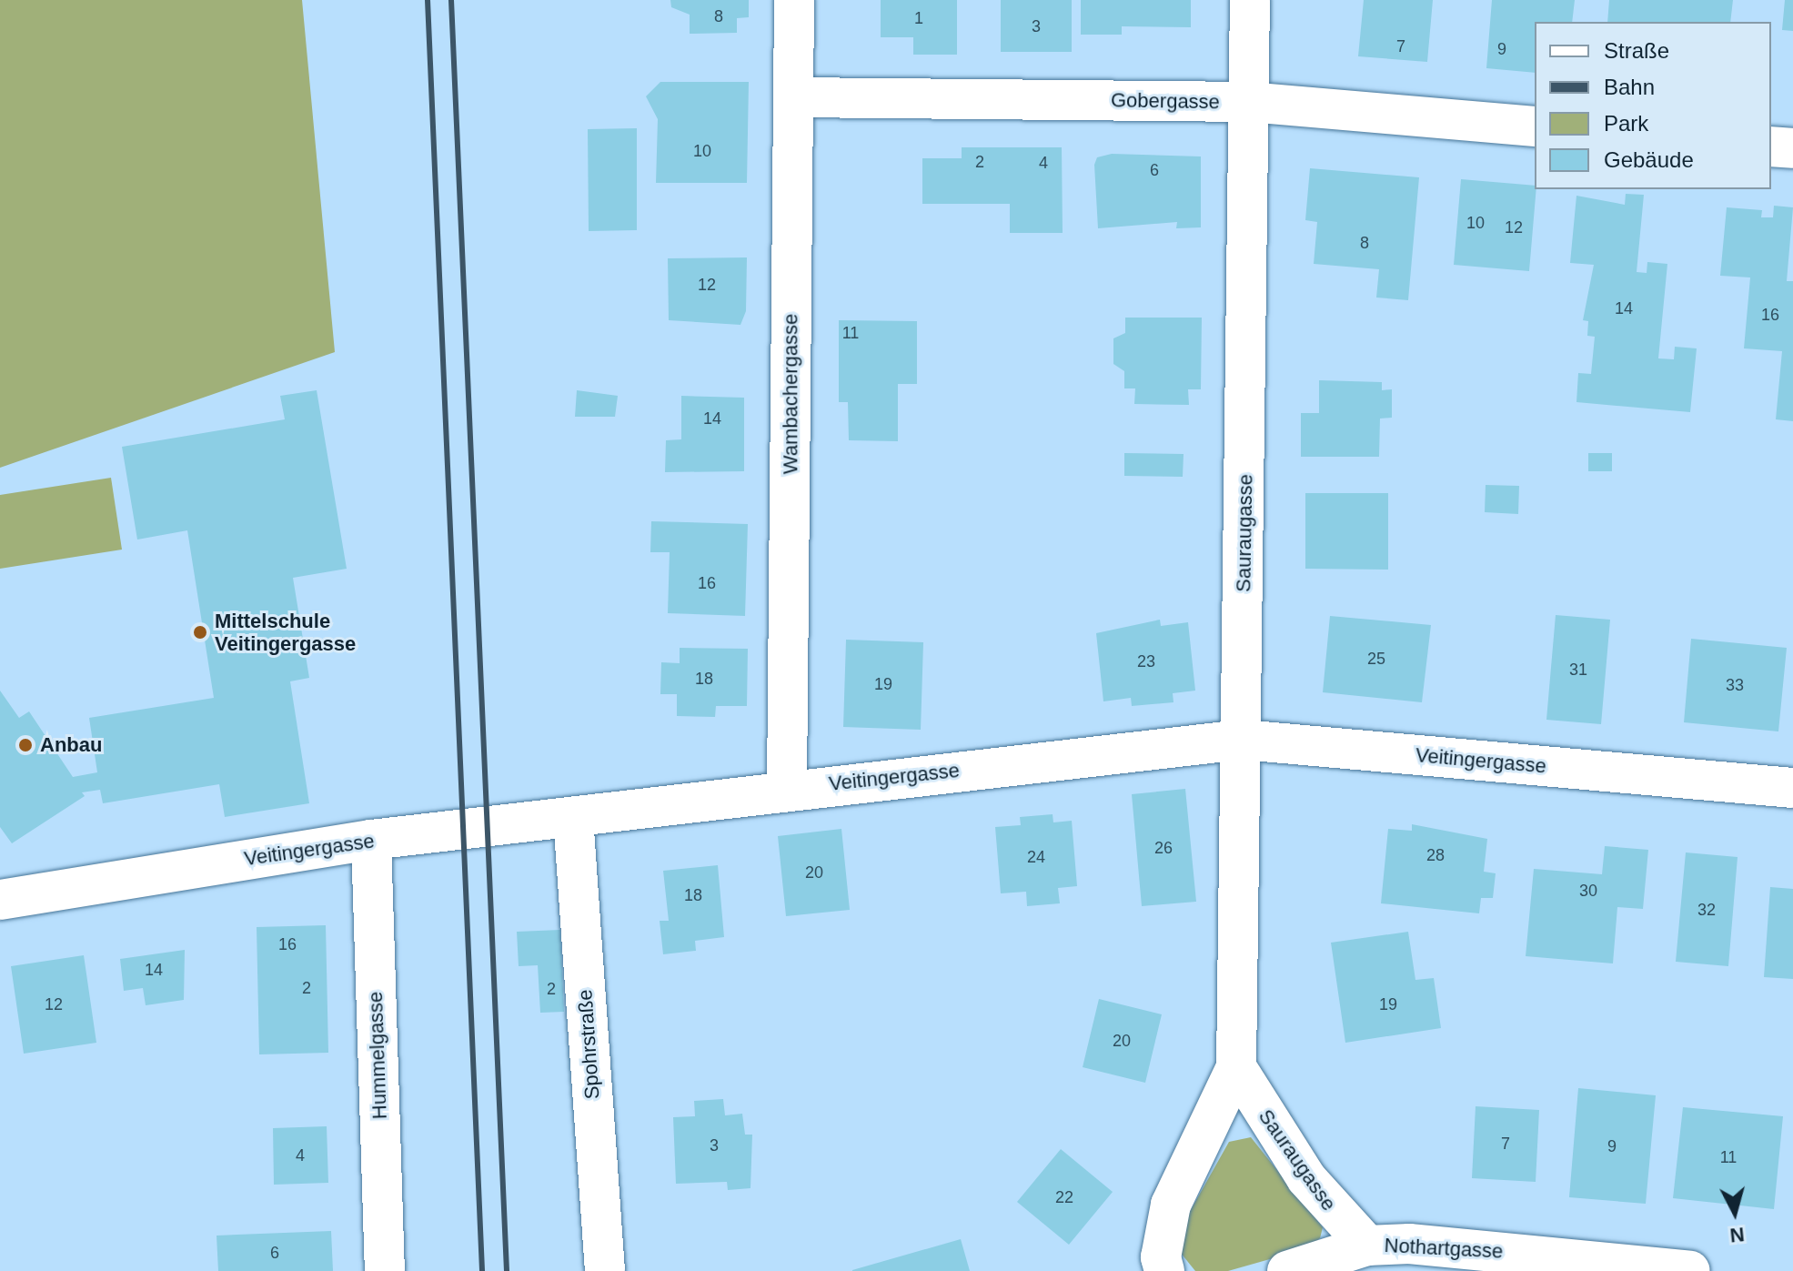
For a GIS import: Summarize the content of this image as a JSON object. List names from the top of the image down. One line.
{"streets":{"street":["Gobergasse","Wambachergasse","Sauraugasse","Veitingergasse","Spohrstraße","Hummelgasse","Nothartgasse"]},"crossings":[["Gobergasse","Wambachergasse"],["Gobergasse","Sauraugasse"],["Wambachergasse","Veitingergasse"],["Sauraugasse","Veitingergasse"],["Sauraugasse","Nothartgasse"],["Veitingergasse","Spohrstraße"],["Veitingergasse","Hummelgasse"]],"places":["Mittelschule Veitingergasse","Anbau"],"house_numbers":["8","1","3","7","9","10","2","4","6","10","12","8","12","14","16","11","14","16","25","23","31","18","19","33","26","28","24","20","30","18","32","16","14","2","2","12","19","20","7","3","9","4","11","22","6"],"legend":["Straße","Bahn","Park","Gebäude"],"north":"bottom"}
